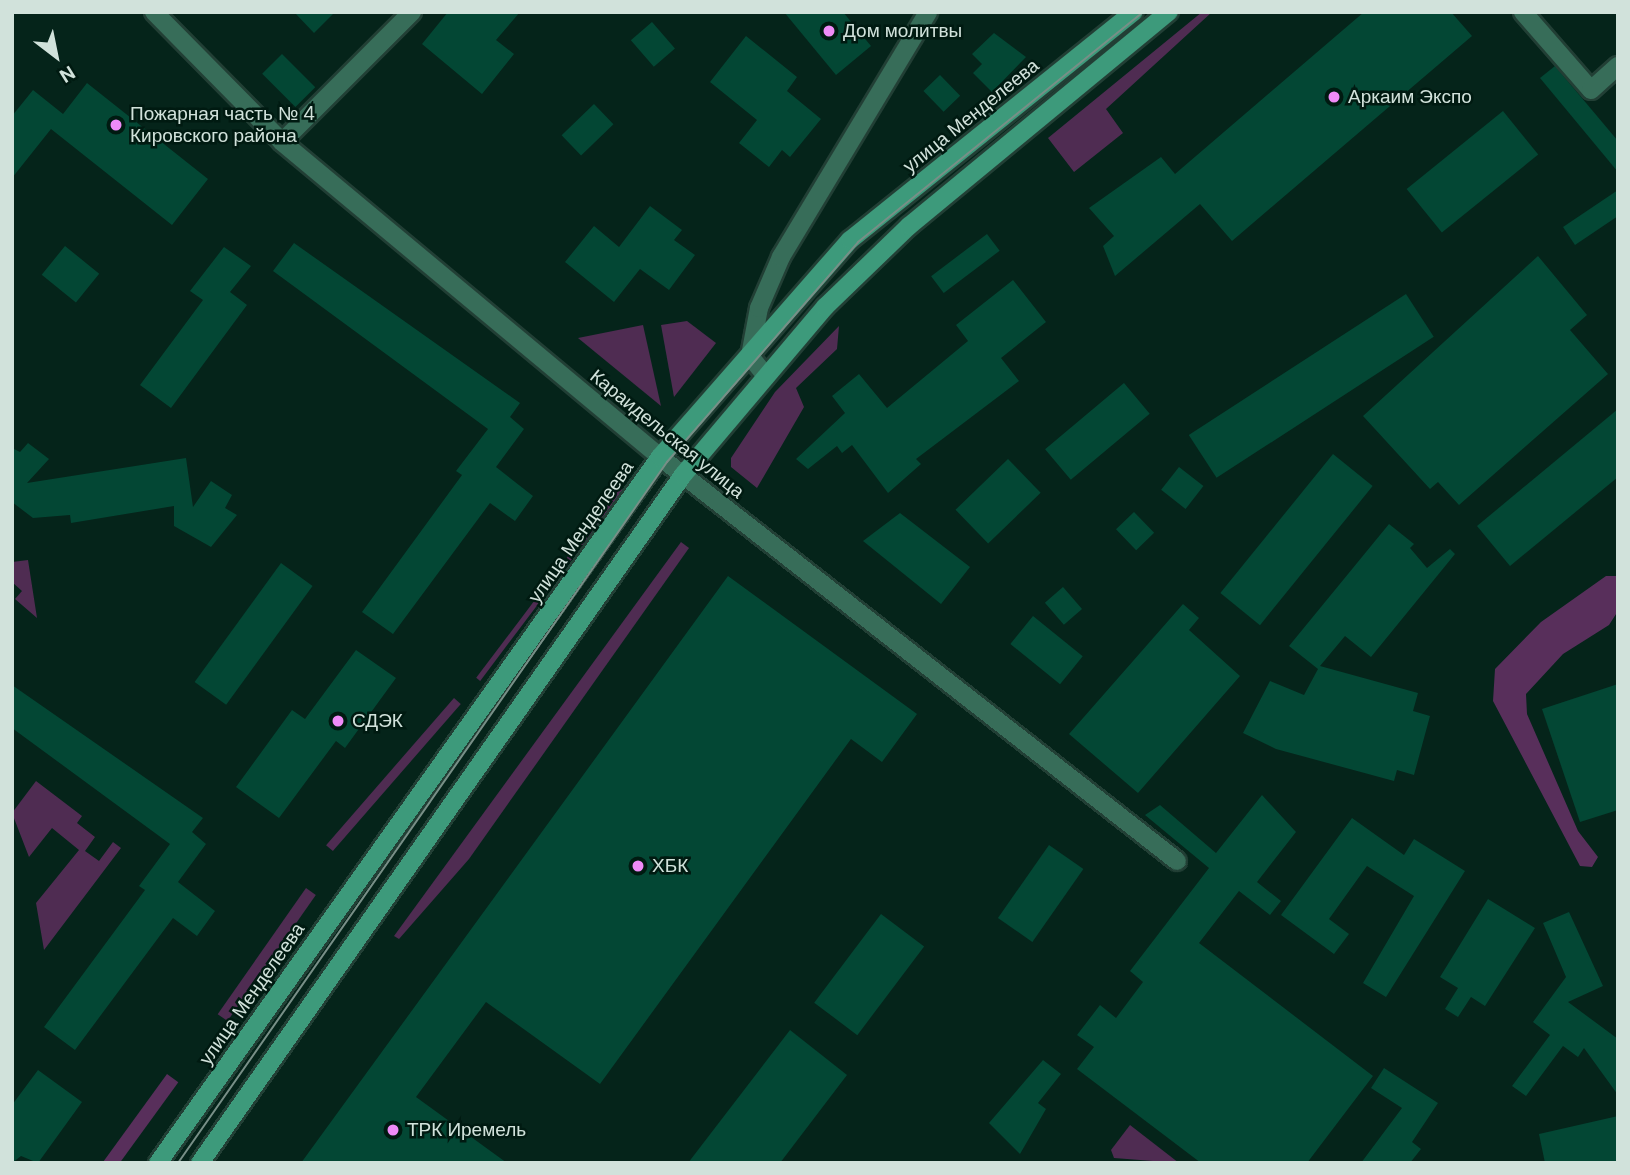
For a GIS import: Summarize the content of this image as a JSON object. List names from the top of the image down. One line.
{"streets":{"main road":["улица Менделеева"],"street":["Караидельская улица"]},"crossings":[["улица Менделеева","Караидельская улица"]],"places":["Дом молитвы","Аркаим Экспо","Пожарная часть № 4 Кировского района","СДЭК","ХБК","ТРК Иремель"],"north":"bottom right"}
